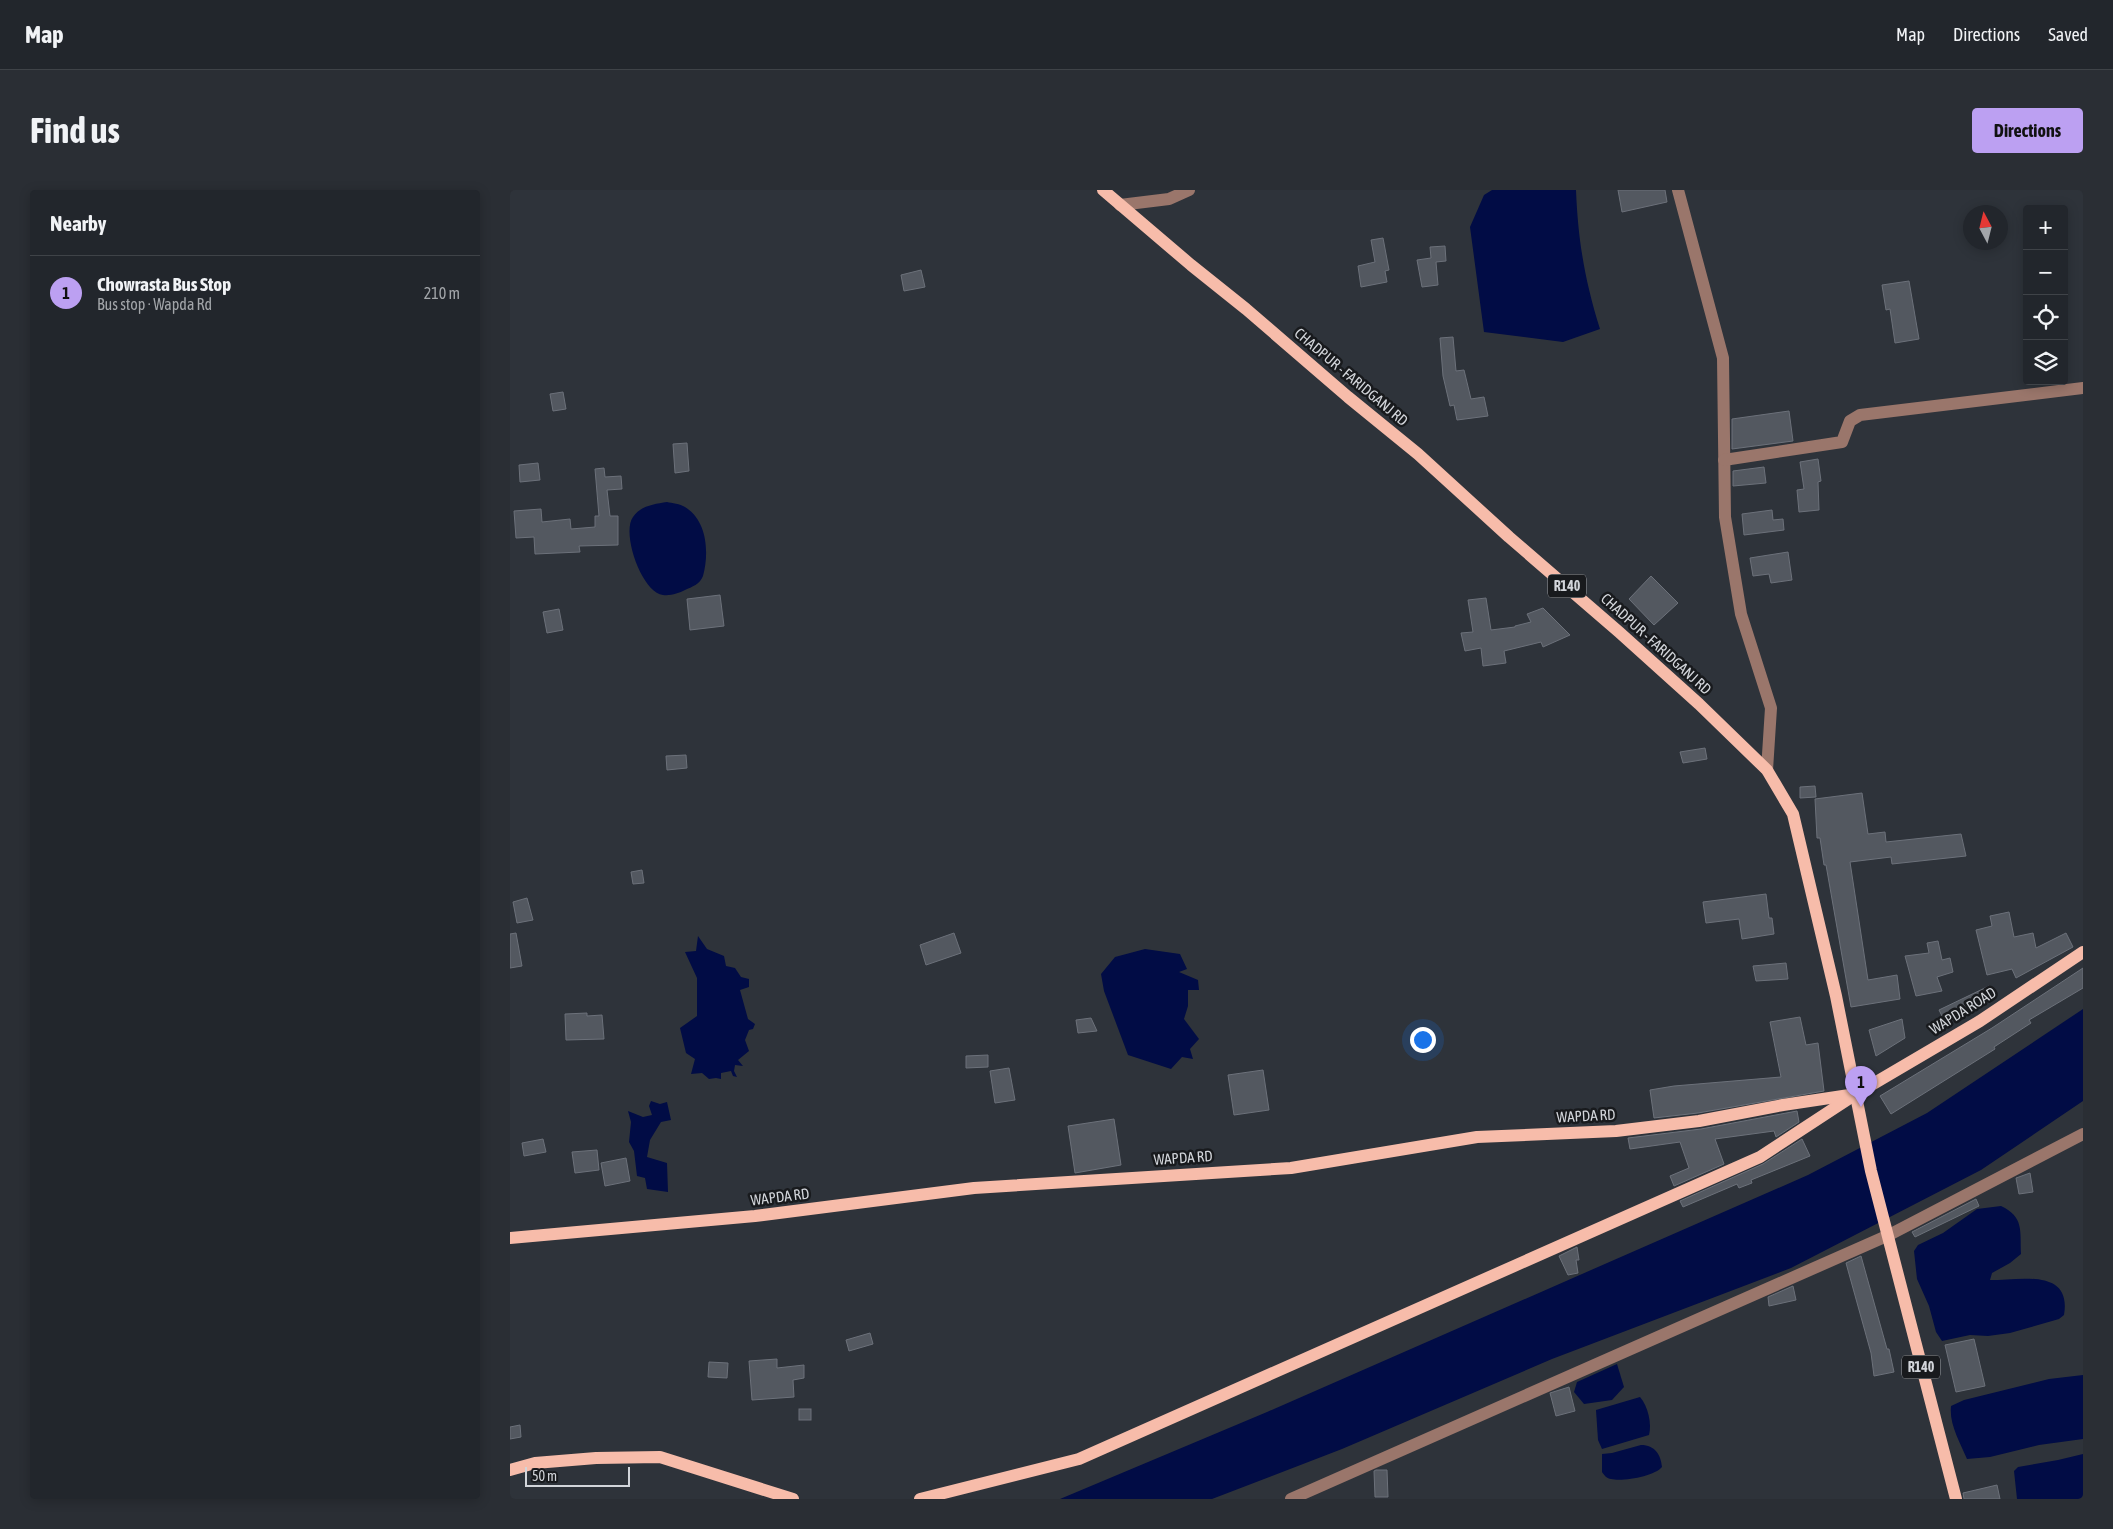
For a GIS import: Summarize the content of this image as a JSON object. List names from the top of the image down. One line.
{"streets":{"main road":["CHADPUR - FARIDGANJ RD","R140","WAPDA ROAD","WAPDA RD"]},"crossings":[["CHADPUR - FARIDGANJ RD","R140"],["CHADPUR - FARIDGANJ RD","WAPDA ROAD"],["CHADPUR - FARIDGANJ RD","WAPDA RD"],["R140","WAPDA ROAD"],["R140","WAPDA RD"],["WAPDA ROAD","WAPDA RD"]],"scale_bar":"50 m","north":"top","page":{"header":"Map","nav":["Map","Directions","Saved"],"buttons":"Directions","title":"Find us","heading":"Nearby","map_buttons":["+","−"],"list":[{"mark":"1","name":"Chowrasta Bus Stop","note":"Bus stop · Wapda Rd","value":"210 m"}],"pins":"1","scale":"50 m"}}
